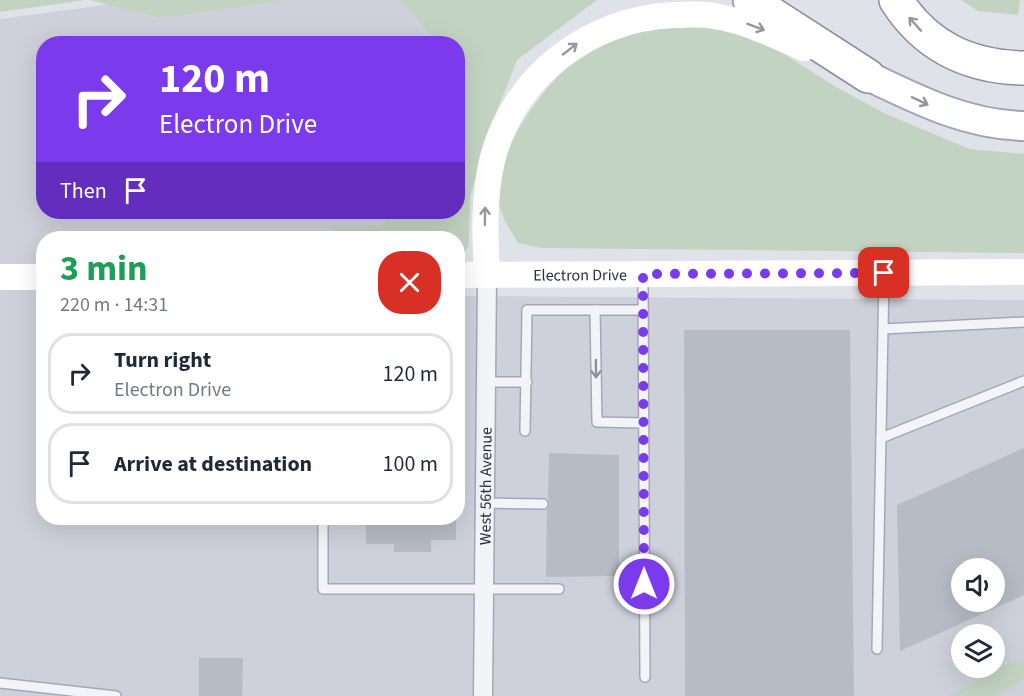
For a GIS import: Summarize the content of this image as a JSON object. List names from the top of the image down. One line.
{"streets":{"street":["Electron Drive","West 56th Avenue"]},"crossings":[["Electron Drive","West 56th Avenue"]],"page":{"turn":["120 m","Electron Drive"],"then":"Then","heading":["3 min","220 m · 14:31"],"list":[{"name":"Turn right","note":"Electron Drive","value":"120 m"},{"name":"Arrive at destination","value":"100 m"}]}}
